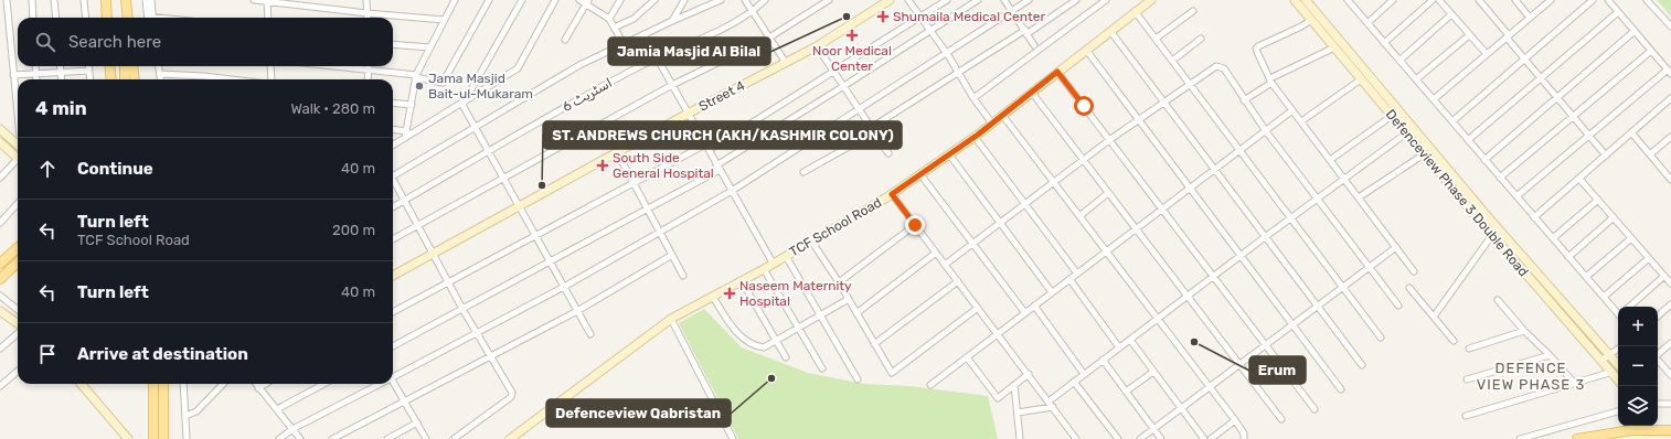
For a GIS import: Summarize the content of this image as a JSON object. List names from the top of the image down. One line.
{"streets":{"street":["اسٹریٹ 6","Street 4","Defenceview Phase 3 Double Road","TCF School Road"]},"districts":["DEFENCE VIEW PHASE 3"],"places":{"other":["Jamia Masjid Al Bilal","Jama Masjid Bait-ul-Mukaram","ST. ANDREWS CHURCH (AKH/KASHMIR COLONY)","Erum","Defenceview Qabristan"],"health":["Shumaila Medical Center","Noor Medical Center","South Side General Hospital","Naseem Maternity Hospital"]},"page":{"search":"Search here","heading":["4 min","Walk · 280 m"],"list":[["Continue","40 m"],["Turn left","TCF School Road","200 m"],["Turn left","40 m"],"Arrive at destination"],"map_buttons":["+","−"]}}
